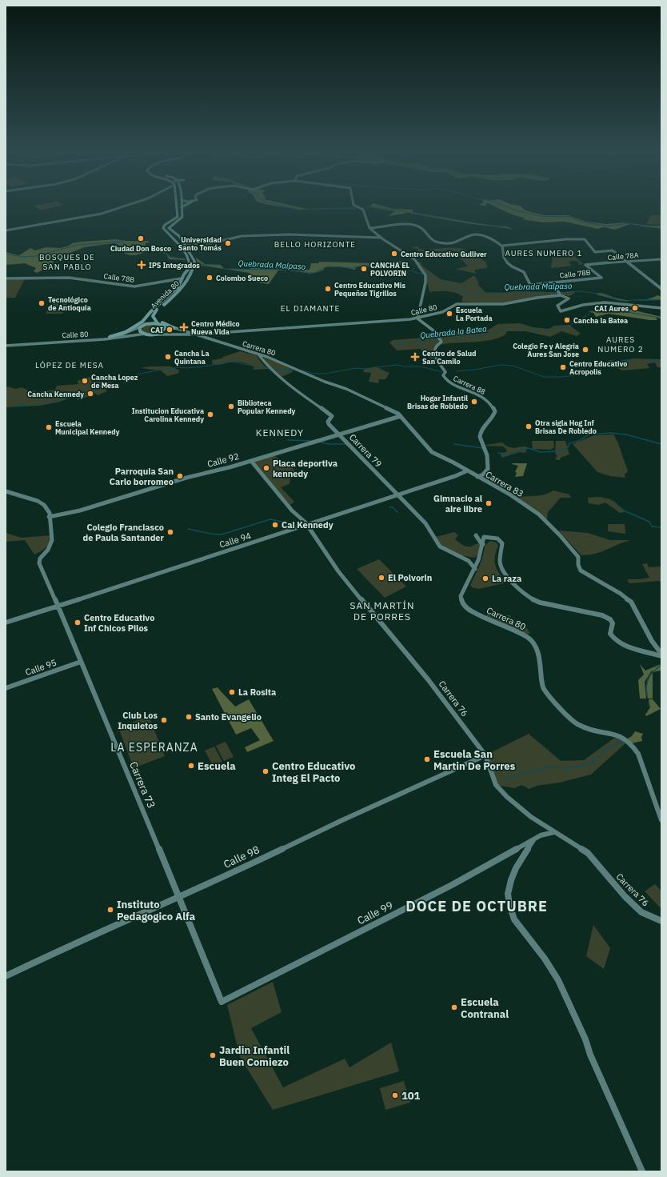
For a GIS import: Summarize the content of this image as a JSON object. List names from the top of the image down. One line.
{"streets":{"main road":["Avenida 80"],"street":["Calle 78A","Calle 78B","Calle 80","Carrera 80","Carrera 88","Carrera 79","Calle 92","Carrera 83","Calle 94","Calle 95","Carrera 76","Carrera 73","Calle 98","Calle 99"]},"crossings":[["Calle 78A","Calle 78B"],["Calle 78B","Avenida 80"],["Calle 80","Carrera 80"],["Calle 80","Carrera 88"],["Carrera 80","Carrera 79"],["Carrera 80","Carrera 83"],["Carrera 88","Carrera 83"],["Carrera 79","Calle 92"],["Carrera 79","Calle 94"],["Calle 92","Carrera 83"],["Calle 92","Carrera 76"],["Calle 92","Carrera 73"],["Carrera 83","Calle 94"],["Calle 94","Carrera 76"],["Calle 94","Carrera 73"],["Calle 95","Carrera 73"],["Carrera 76","Calle 98"],["Carrera 76","Calle 99"],["Carrera 73","Calle 98"],["Carrera 73","Calle 99"]],"districts":["BELLO HORIZONTE","AURES NUMERO 1","BOSQUES DE SAN PABLO","EL DIAMANTE","AURES NUMERO 2","LÓPEZ DE MESA","KENNEDY","SAN MARTÍN DE PORRES","LA ESPERANZA","DOCE DE OCTUBRE"],"water":["Quebrada Malpaso","Quebrada la Batea"],"places":{"other":["Ciudad Don Bosco","Universidad Santo Tomás","Centro Educativo Gulliver","CANCHA EL POLVORIN","Colombo Sueco","Centro Educativo Mis Pequeños Tigrillos","Tecnológico de Antioquia","CAI Aures","Escuela La Portada","Cancha la Batea","CAI","Colegio Fe y Alegria Aures San Jose","Cancha La Quintana","Centro Educativo Acropolis","Cancha Lopez de Mesa","Cancha Kennedy","Hogar Infantil Brisas de Robledo","Biblioteca Popular Kennedy","Institucion Educativa Carolina Kennedy","Otra sigla Hog Inf Brisas De Robledo","Escuela Municipal Kennedy","Placa deportiva kennedy","Parroquia San Carlo borromeo","Gimnacio al aire libre","Cai Kennedy","Colegio Franciasco de Paula Santander","El Polvorin","La raza","Centro Educativo Inf Chicos Pilos","La Rosita","Santo Evangelio","Club Los Inquietos","Escuela San Martin De Porres","Escuela","Centro Educativo Integ El Pacto","Instituto Pedagogico Alfa","Escuela Contranal","Jardin Infantil Buen Comiezo","101"],"health":["IPS Integrados","Centro Médico Nueva Vida","Centro de Salud San Camilo"]}}
